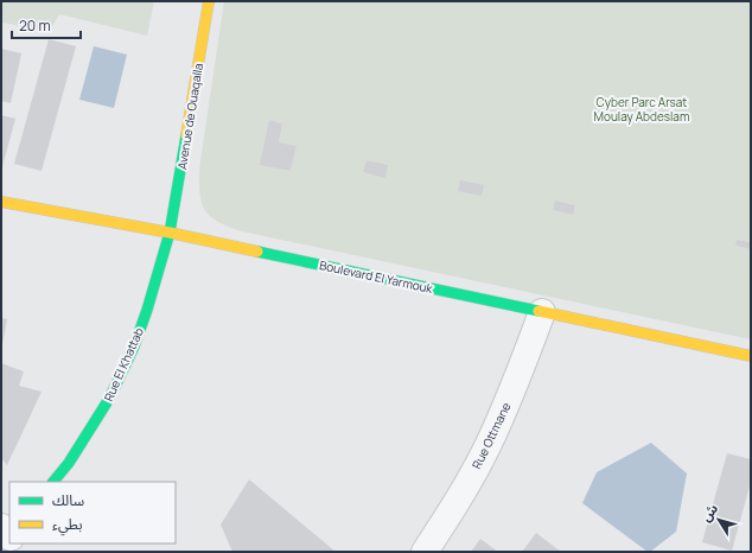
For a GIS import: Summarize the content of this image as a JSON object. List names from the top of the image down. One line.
{"streets":{"main road":["Avenue de Ouaqalla","Boulevard El Yarmouk","Rue El Khattab"],"street":["Rue Ottmane"]},"crossings":[["Avenue de Ouaqalla","Boulevard El Yarmouk"],["Avenue de Ouaqalla","Rue El Khattab"],["Boulevard El Yarmouk","Rue El Khattab"],["Boulevard El Yarmouk","Rue Ottmane"]],"parks":["Cyber Parc Arsat Moulay Abdeslam"],"legend":["سالك","بطيء"],"scale_bar":"20 m","north":"top left"}
